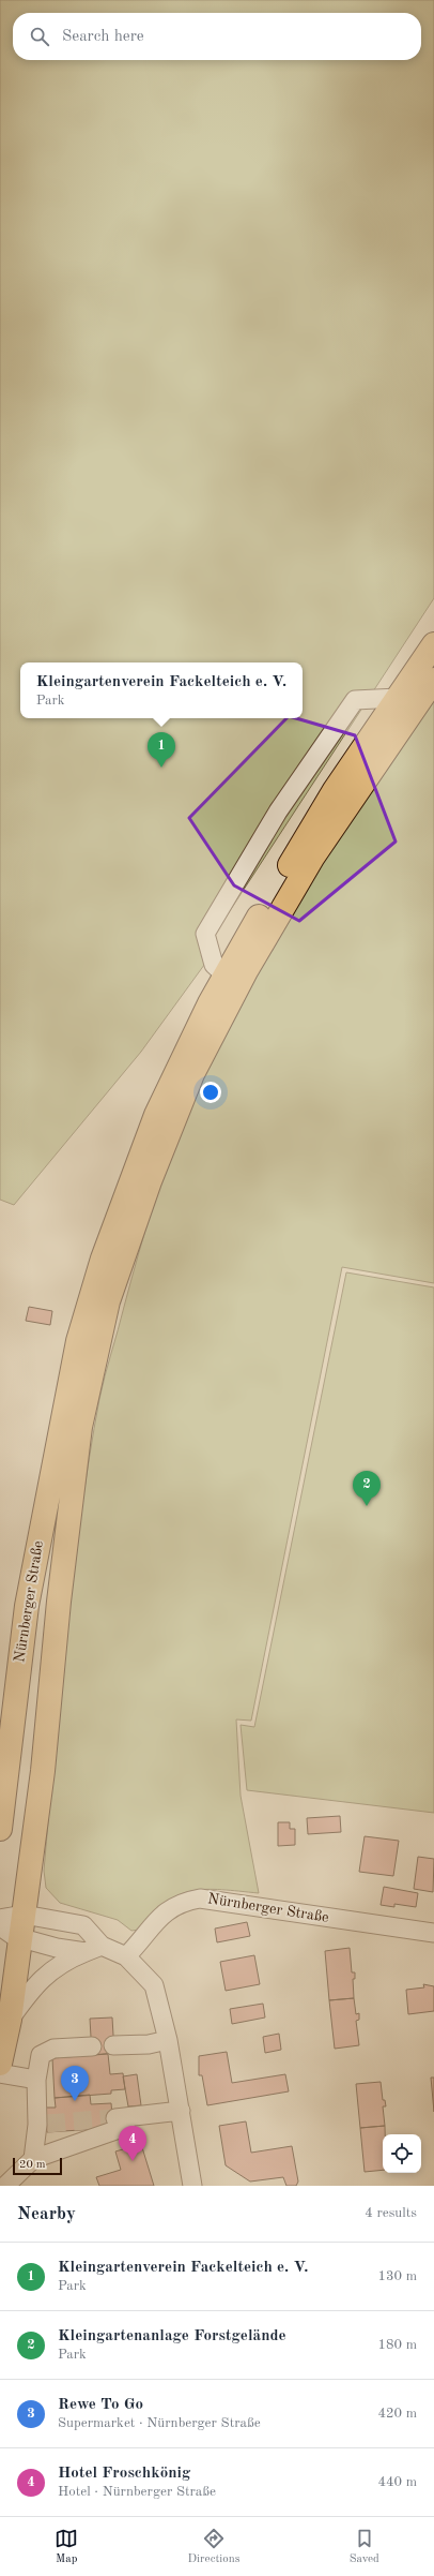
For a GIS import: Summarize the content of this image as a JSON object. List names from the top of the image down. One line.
{"streets":{"main road":["Nürnberger Straße"]},"scale_bar":"20 m","page":{"search":"Search here","popup":["Kleingartenverein Fackelteich e. V.","Park"],"pins":["1","2","3","4"],"scale":"20 m","heading":["Nearby","4 results"],"list":[{"mark":"1","name":"Kleingartenverein Fackelteich e. V.","note":"Park","value":"130 m"},{"mark":"2","name":"Kleingartenanlage Forstgelände","note":"Park","value":"180 m"},{"mark":"3","name":"Rewe To Go","note":"Supermarket · Nürnberger Straße","value":"420 m"},{"mark":"4","name":"Hotel Froschkönig","note":"Hotel · Nürnberger Straße","value":"440 m"}],"nav":["Map","Directions","Saved"]}}
